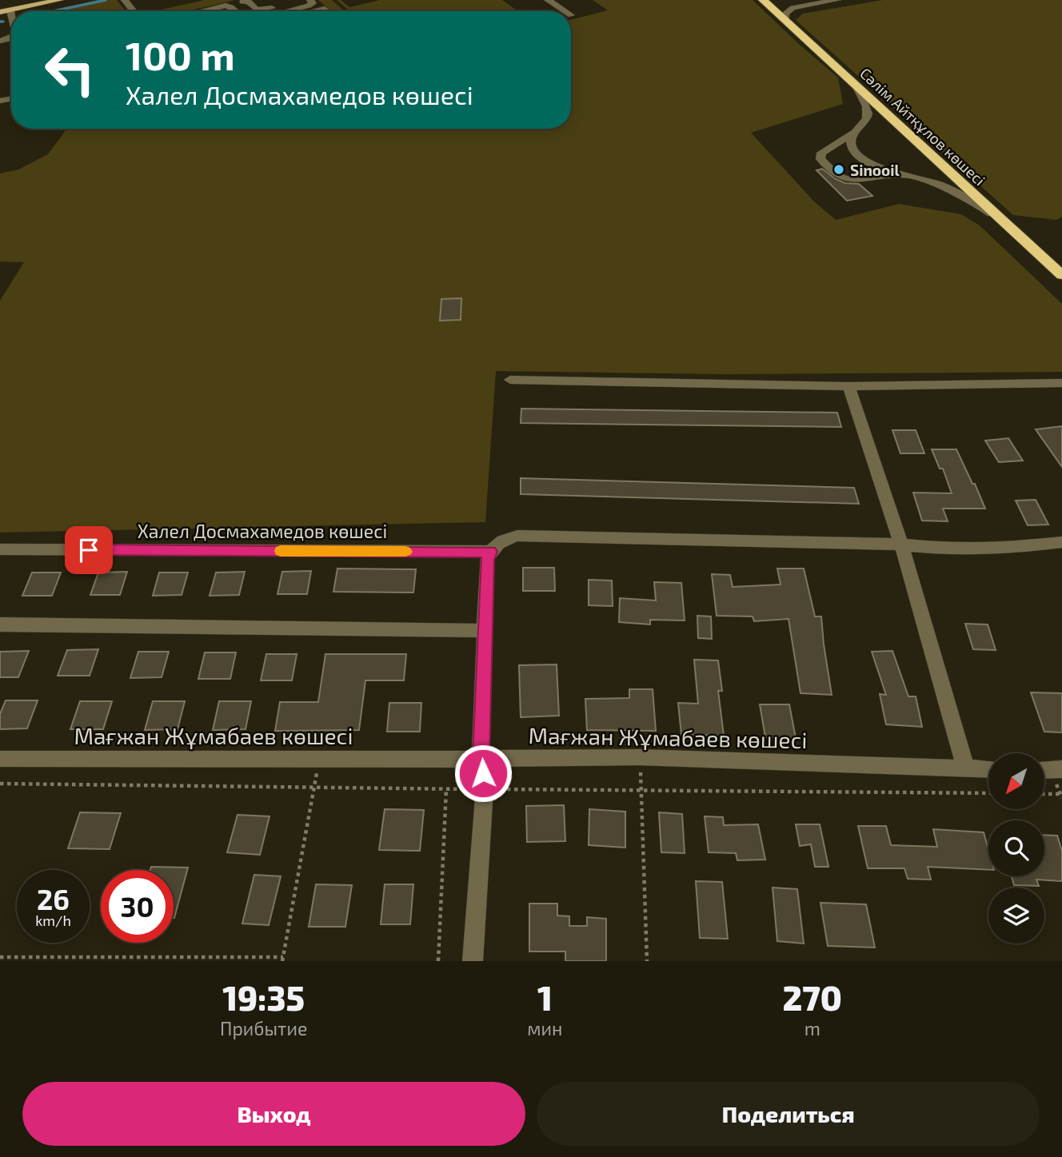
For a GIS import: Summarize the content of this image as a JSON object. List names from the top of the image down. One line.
{"streets":{"highway":["Сәлім Айтқұлов көшесі"],"street":["Халел Досмахамедов көшесі","Мағжан Жұмабаев көшесі"]},"places":["Sinooil"],"north":"bottom left","page":{"turn":["100 m","Халел Досмахамедов көшесі"],"speed":"26 km/h","limit":"30","eta":["19:35","Прибытие","1","мин","270","m"],"buttons":["Выход","Поделиться"]}}
